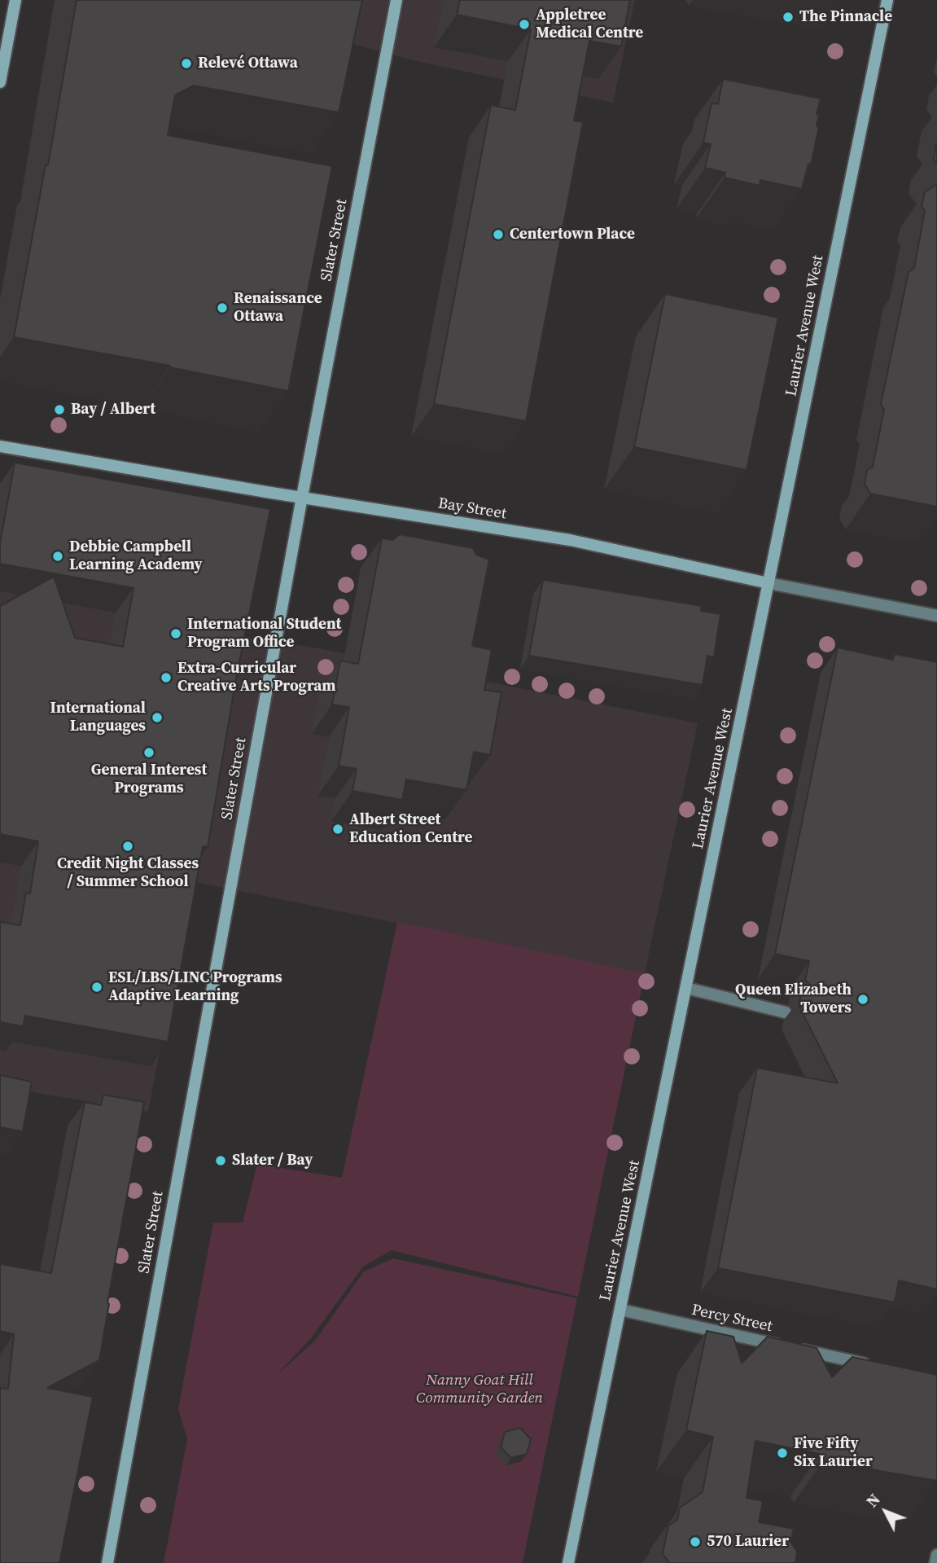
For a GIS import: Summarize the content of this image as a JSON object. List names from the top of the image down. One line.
{"streets":{"main road":["Slater Street","Laurier Avenue West","Bay Street"],"street":["Percy Street"]},"crossings":[["Slater Street","Bay Street"],["Laurier Avenue West","Bay Street"],["Laurier Avenue West","Percy Street"]],"parks":["Nanny Goat Hill Community Garden"],"places":["The Pinnacle","Appletree Medical Centre","Relevé Ottawa","Centertown Place","Renaissance Ottawa","Bay / Albert","Debbie Campbell Learning Academy","International Student Program Office","Extra-Curricular Creative Arts Program","International Languages","General Interest Programs","Albert Street Education Centre","Credit Night Classes / Summer School","ESL/LBS/LINC Programs Adaptive Learning","Queen Elizabeth Towers","Slater / Bay","Five Fifty Six Laurier","570 Laurier"],"north":"top left"}
